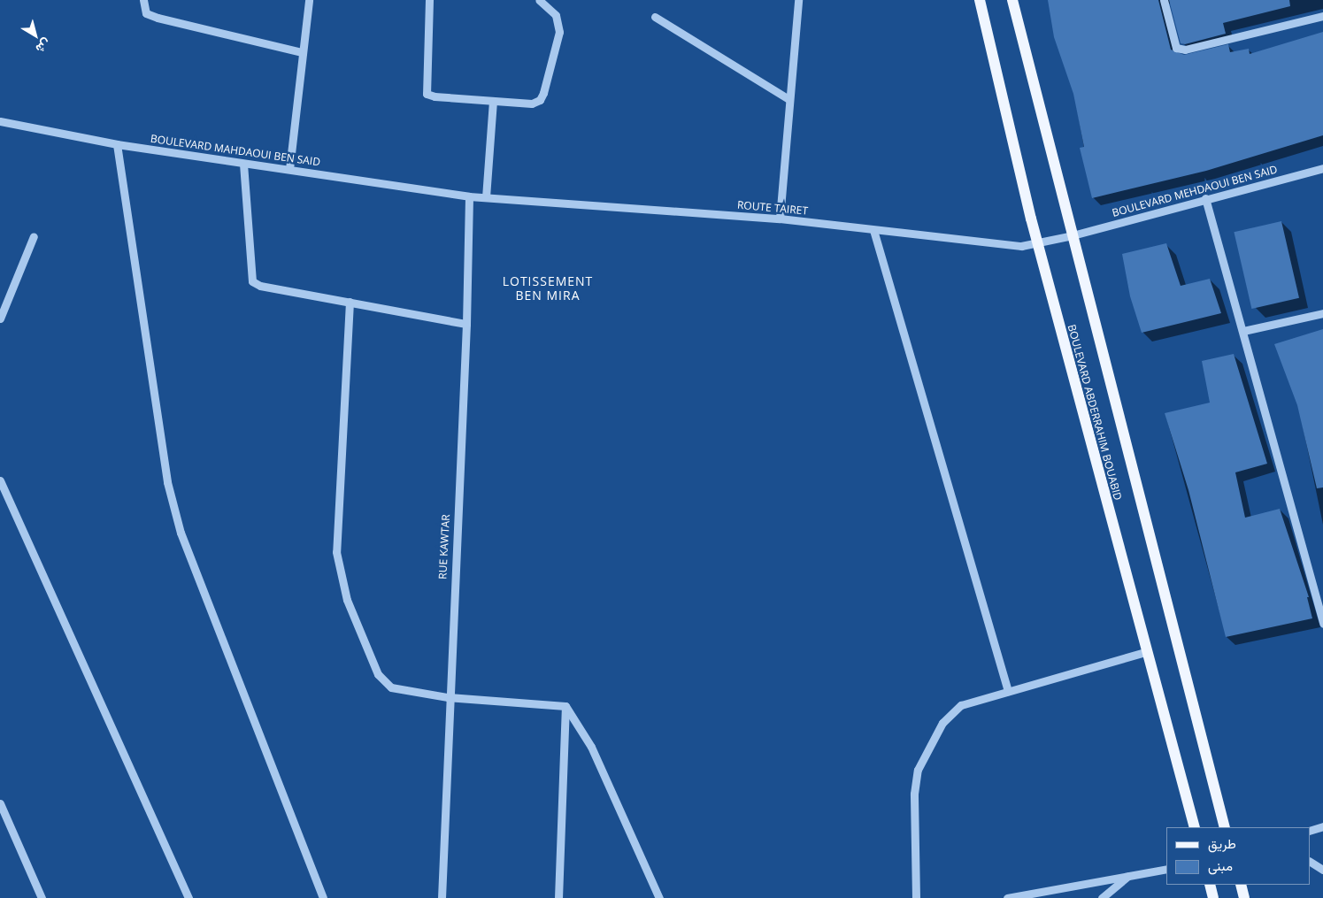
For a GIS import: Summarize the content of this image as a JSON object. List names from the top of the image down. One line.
{"streets":{"main road":["BOULEVARD ABDERRAHIM BOUABID"],"street":["BOULEVARD MAHDAOUI BEN SAID","BOULEVARD MEHDAOUI BEN SAID","ROUTE TAIRET","RUE KAWTAR"]},"crossings":[["BOULEVARD MAHDAOUI BEN SAID","ROUTE TAIRET"],["BOULEVARD MAHDAOUI BEN SAID","RUE KAWTAR"],["BOULEVARD MEHDAOUI BEN SAID","ROUTE TAIRET"],["BOULEVARD MEHDAOUI BEN SAID","BOULEVARD ABDERRAHIM BOUABID"],["ROUTE TAIRET","BOULEVARD ABDERRAHIM BOUABID"],["ROUTE TAIRET","RUE KAWTAR"]],"districts":["LOTISSEMENT BEN MIRA"],"legend":["طريق","مبنى"],"north":"bottom right"}
